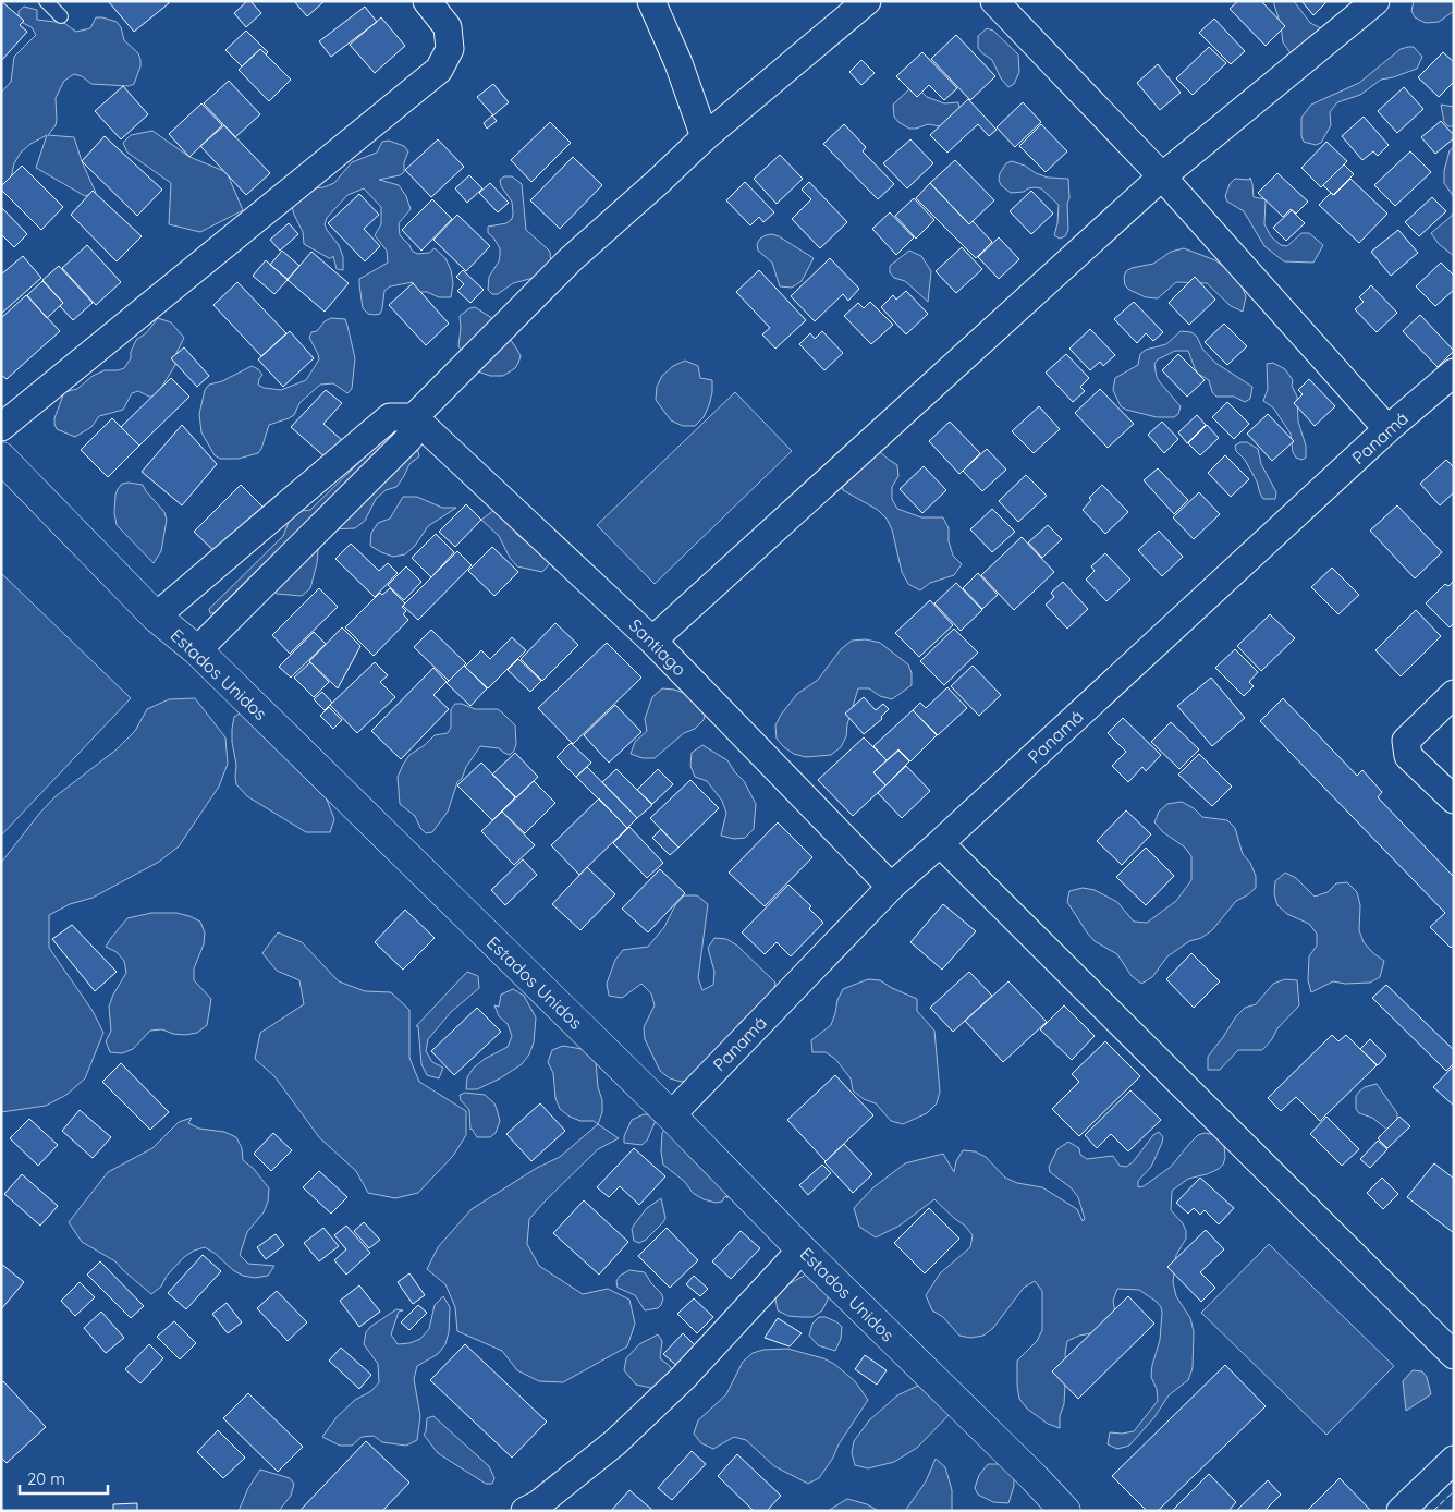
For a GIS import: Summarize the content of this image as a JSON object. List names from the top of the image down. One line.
{"streets":{"street":["Panamá","Santiago","Estados Unidos"]},"crossings":[["Panamá","Santiago"],["Panamá","Estados Unidos"]],"scale_bar":"20 m"}
